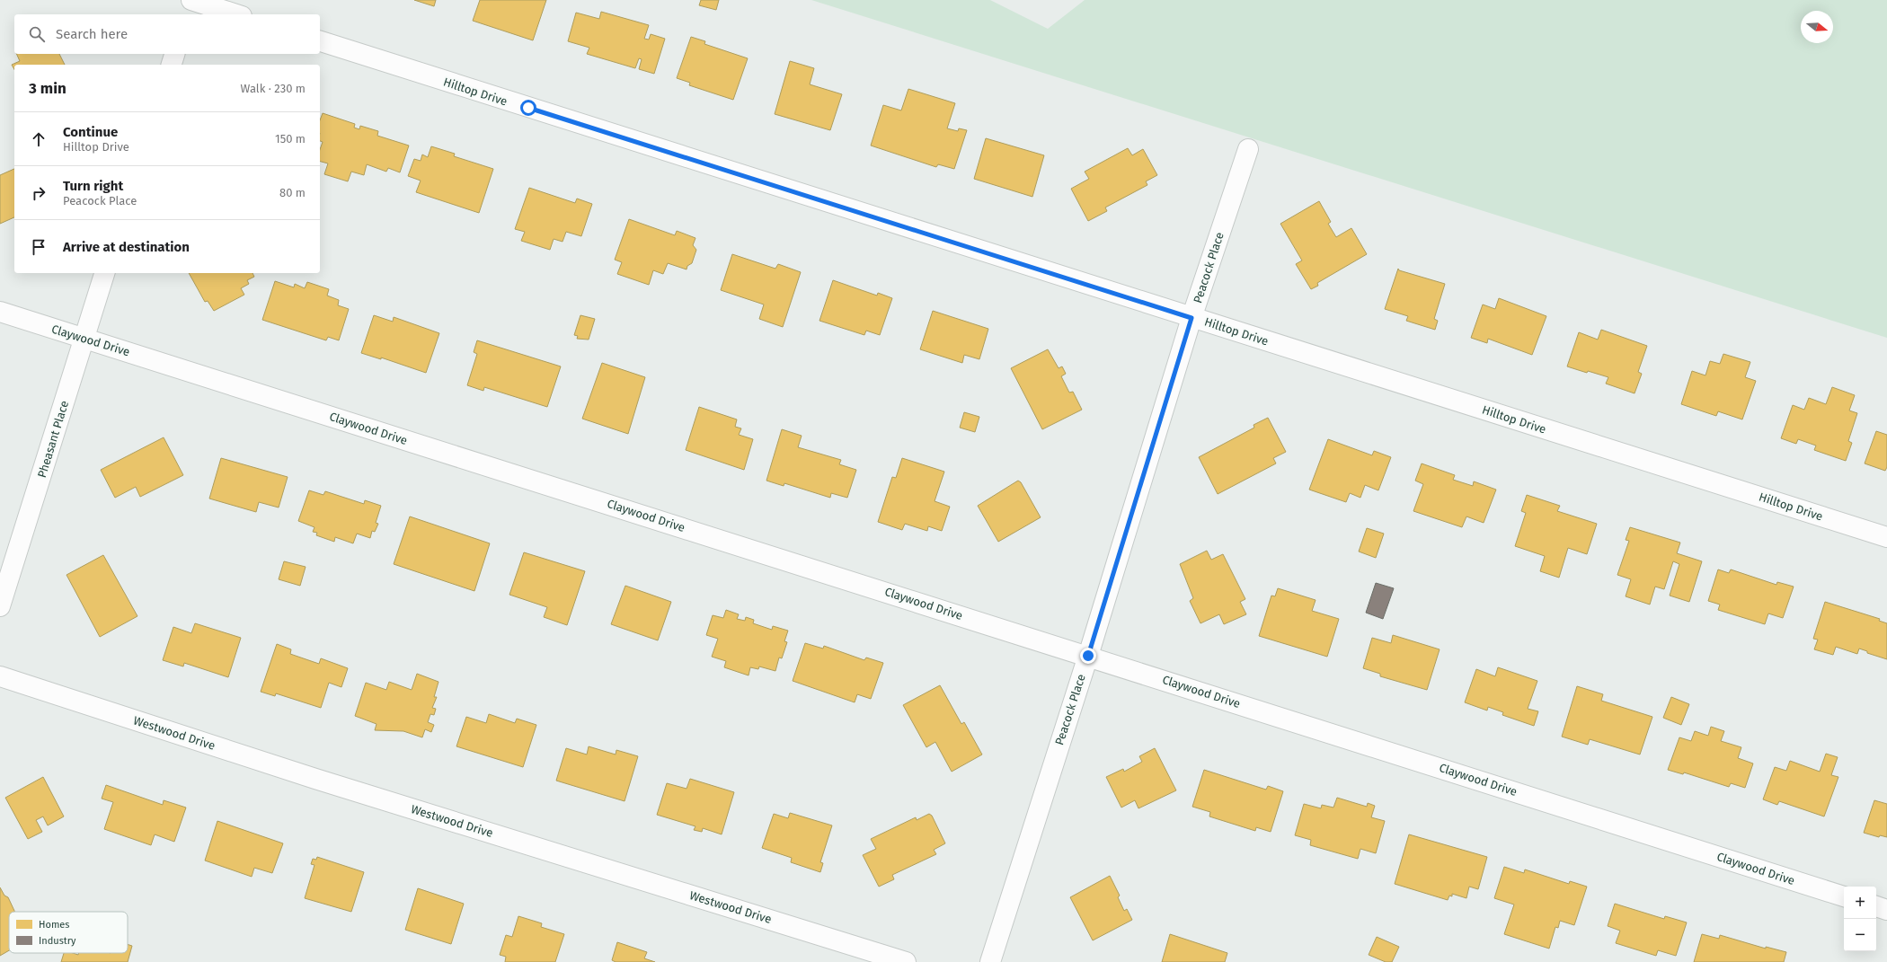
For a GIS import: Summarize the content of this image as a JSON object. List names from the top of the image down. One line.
{"streets":{"street":["Hilltop Drive","Peacock Place","Claywood Drive","Pheasant Place","Westwood Drive"]},"crossings":[["Hilltop Drive","Peacock Place"],["Peacock Place","Claywood Drive"],["Claywood Drive","Pheasant Place"]],"legend":["Homes","Industry"],"north":"right","page":{"search":"Search here","heading":["3 min","Walk · 230 m"],"list":[["Continue","Hilltop Drive","150 m"],["Turn right","Peacock Place","80 m"],"Arrive at destination"],"map_buttons":["+","−"]}}
